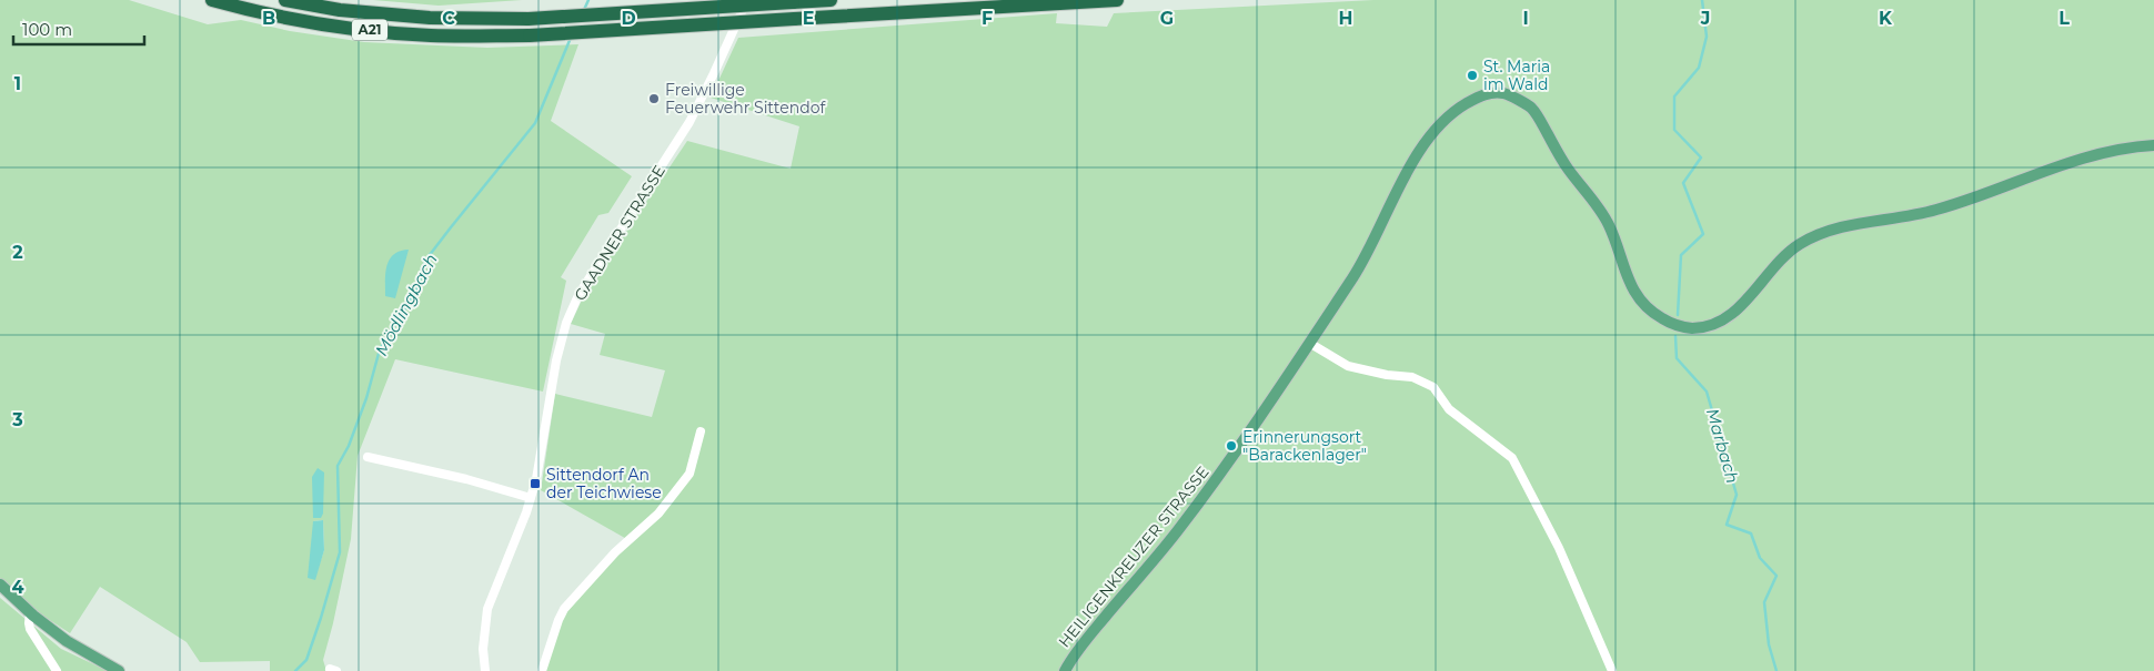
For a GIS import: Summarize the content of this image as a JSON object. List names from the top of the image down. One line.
{"streets":{"highway":["A21"],"main road":["HEILIGENKREUZER STRASSE"],"street":["GAADNER STRASSE"]},"water":["Mödlingbach","Marbach"],"places":{"other":["St. Maria im Wald","Freiwillige Feuerwehr Sittendof","Erinnerungsort \"Barackenlager\""],"transit":["Sittendorf An der Teichwiese"]},"scale_bar":"100 m","grid":{"columns":["B","C","D","E","F","G","H","I","J","K","L"],"rows":["1","2","3","4"]}}
